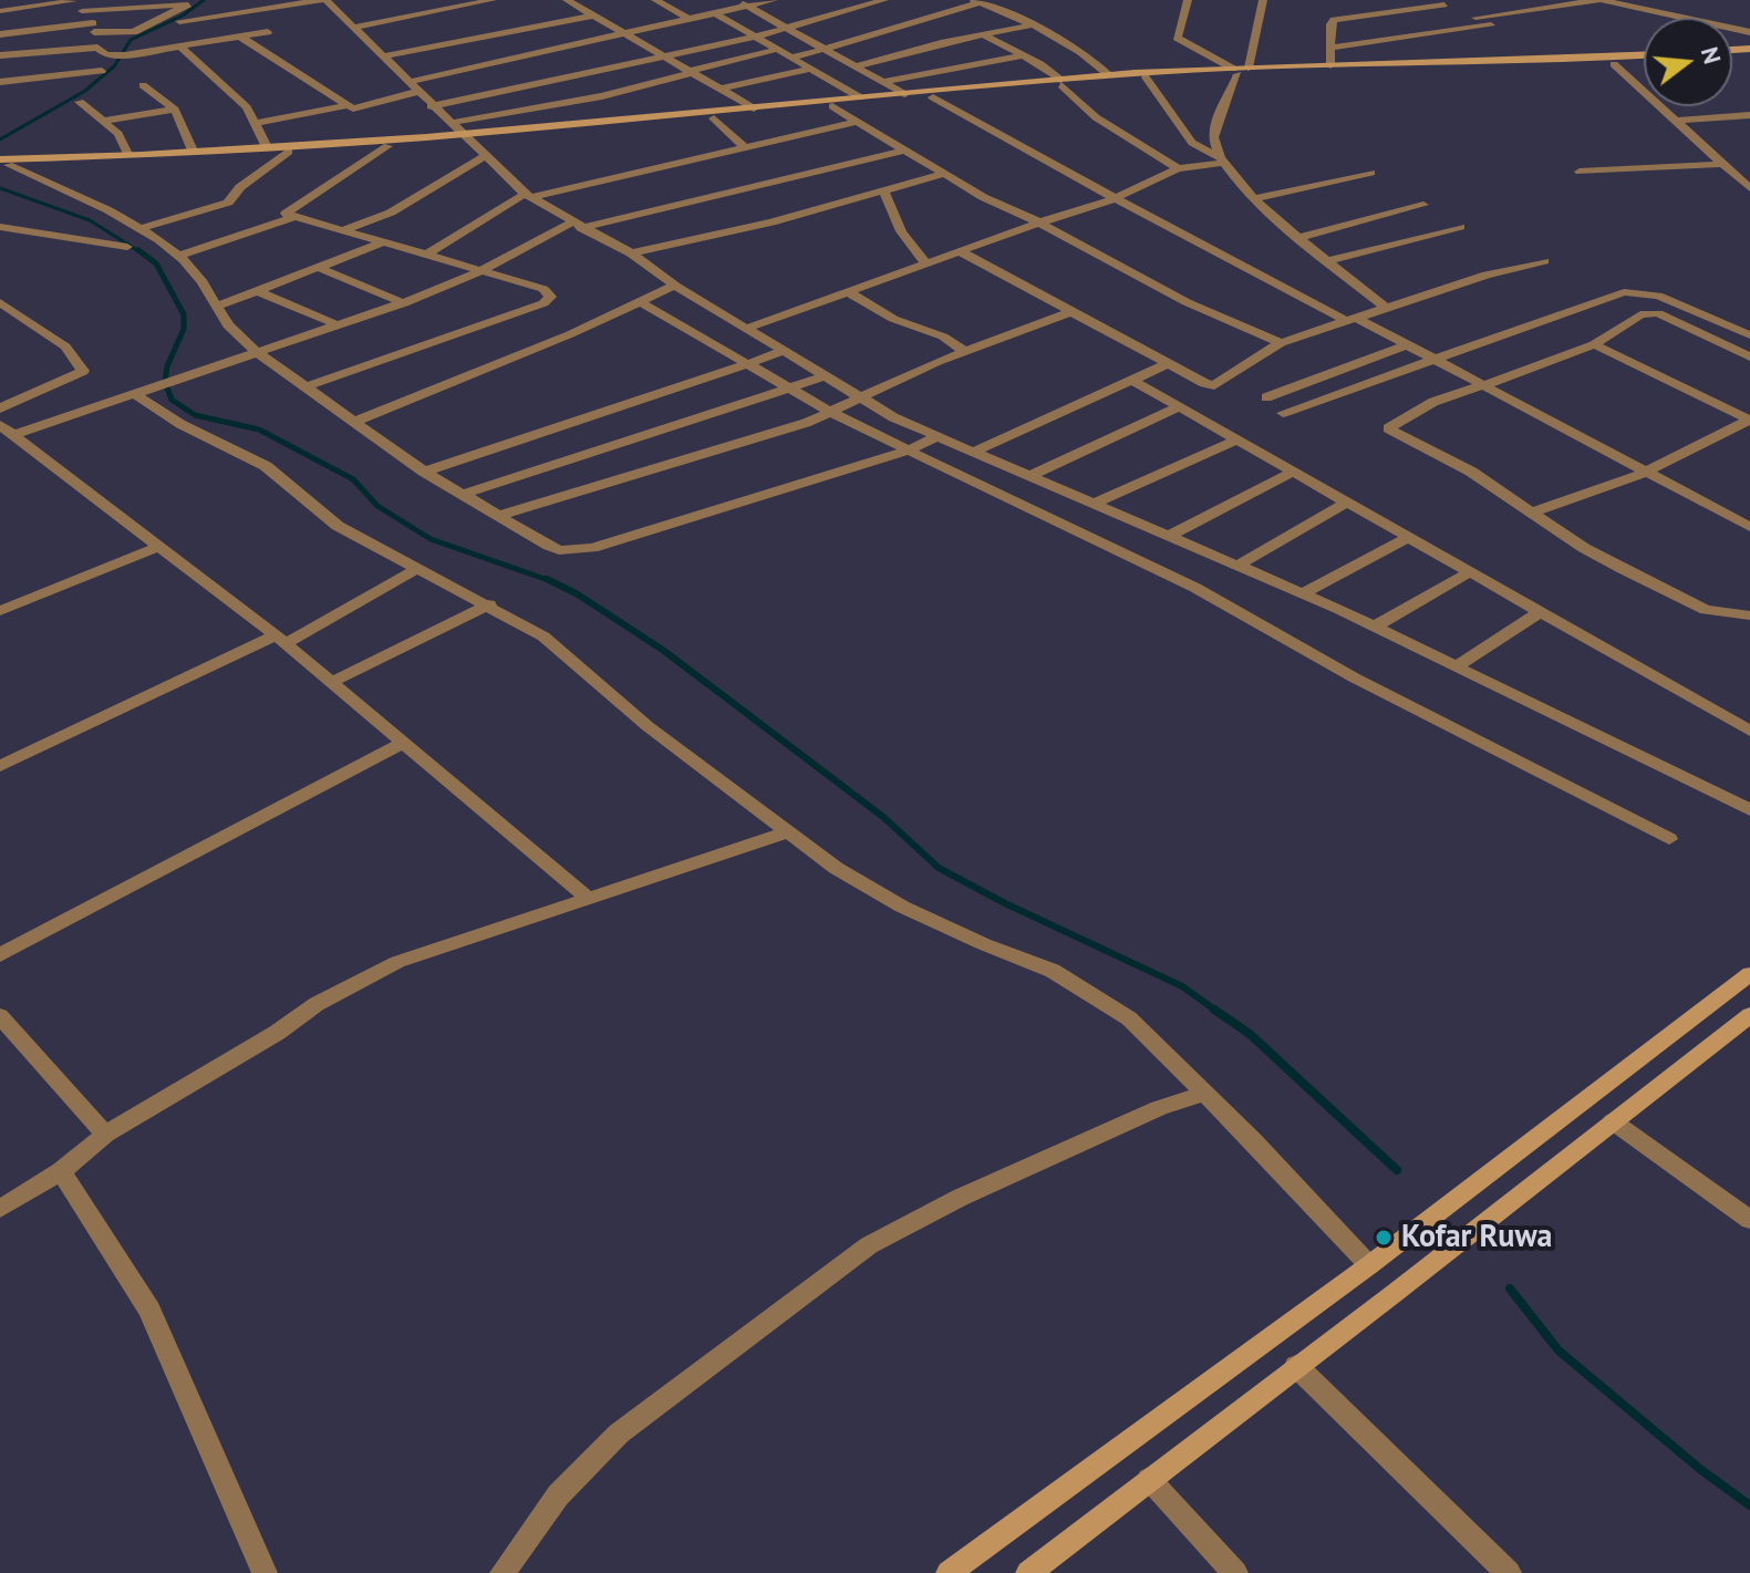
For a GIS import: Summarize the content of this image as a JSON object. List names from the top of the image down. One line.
{"places":["Kofar Ruwa"],"north":"right"}
